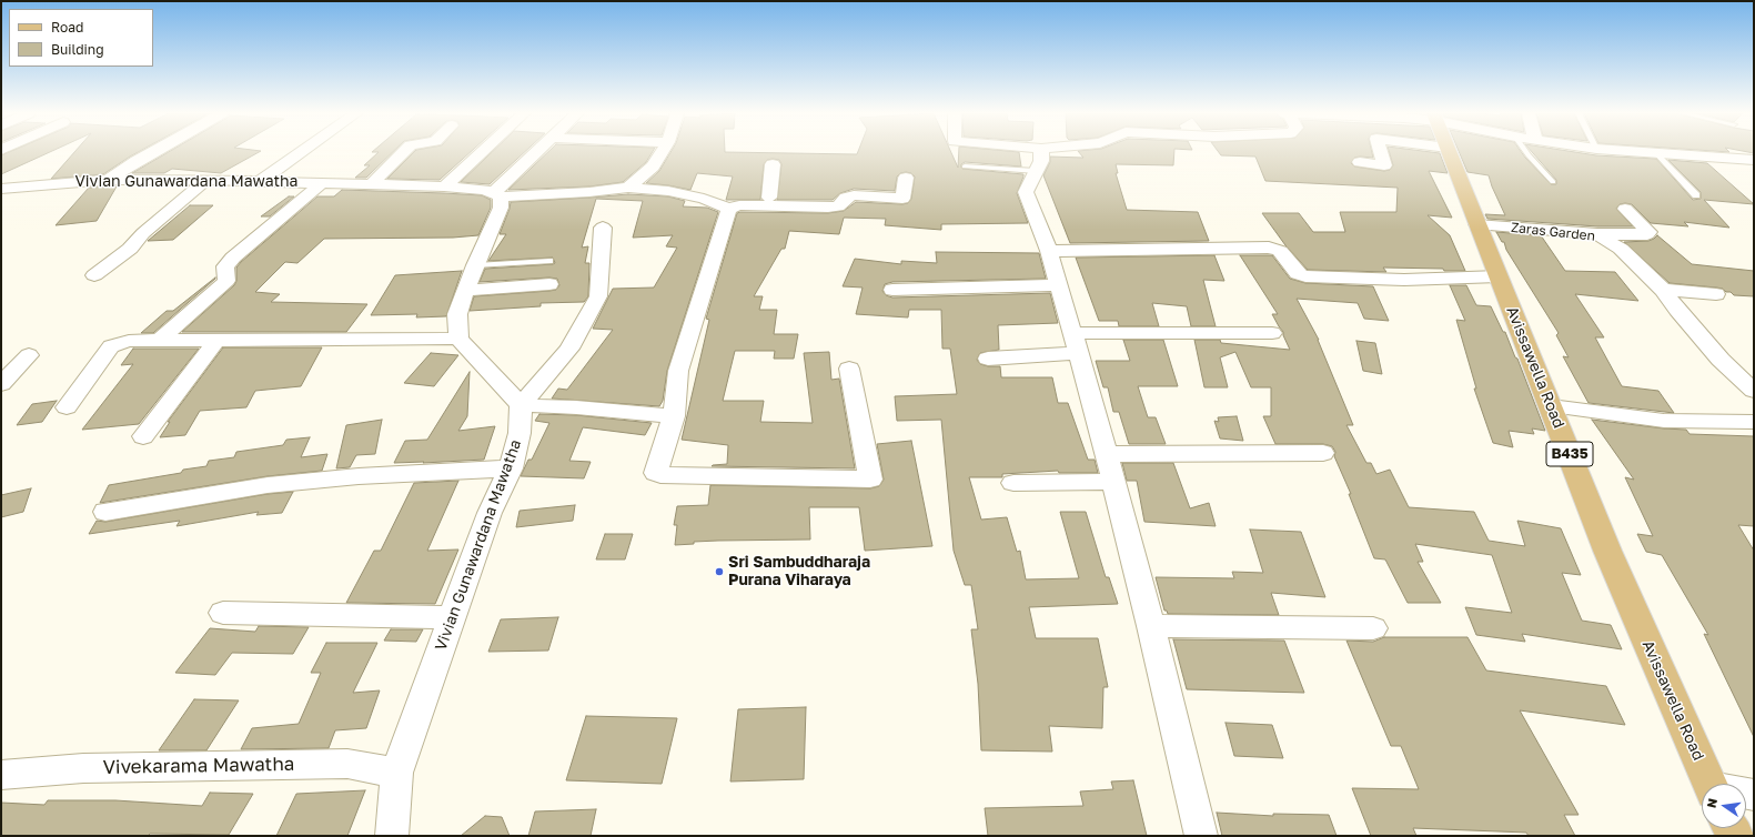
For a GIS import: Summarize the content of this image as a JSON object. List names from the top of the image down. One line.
{"streets":{"main road":["Avissawella Road","B435"],"street":["Vivian Gunawardana Mawatha","Zaras Garden","Vivekarama Mawatha"]},"crossings":[["Vivian Gunawardana Mawatha","Vivekarama Mawatha"],["Zaras Garden","Avissawella Road"]],"places":["Sri Sambuddharaja Purana Viharaya"],"legend":["Road","Building"],"north":"left"}
